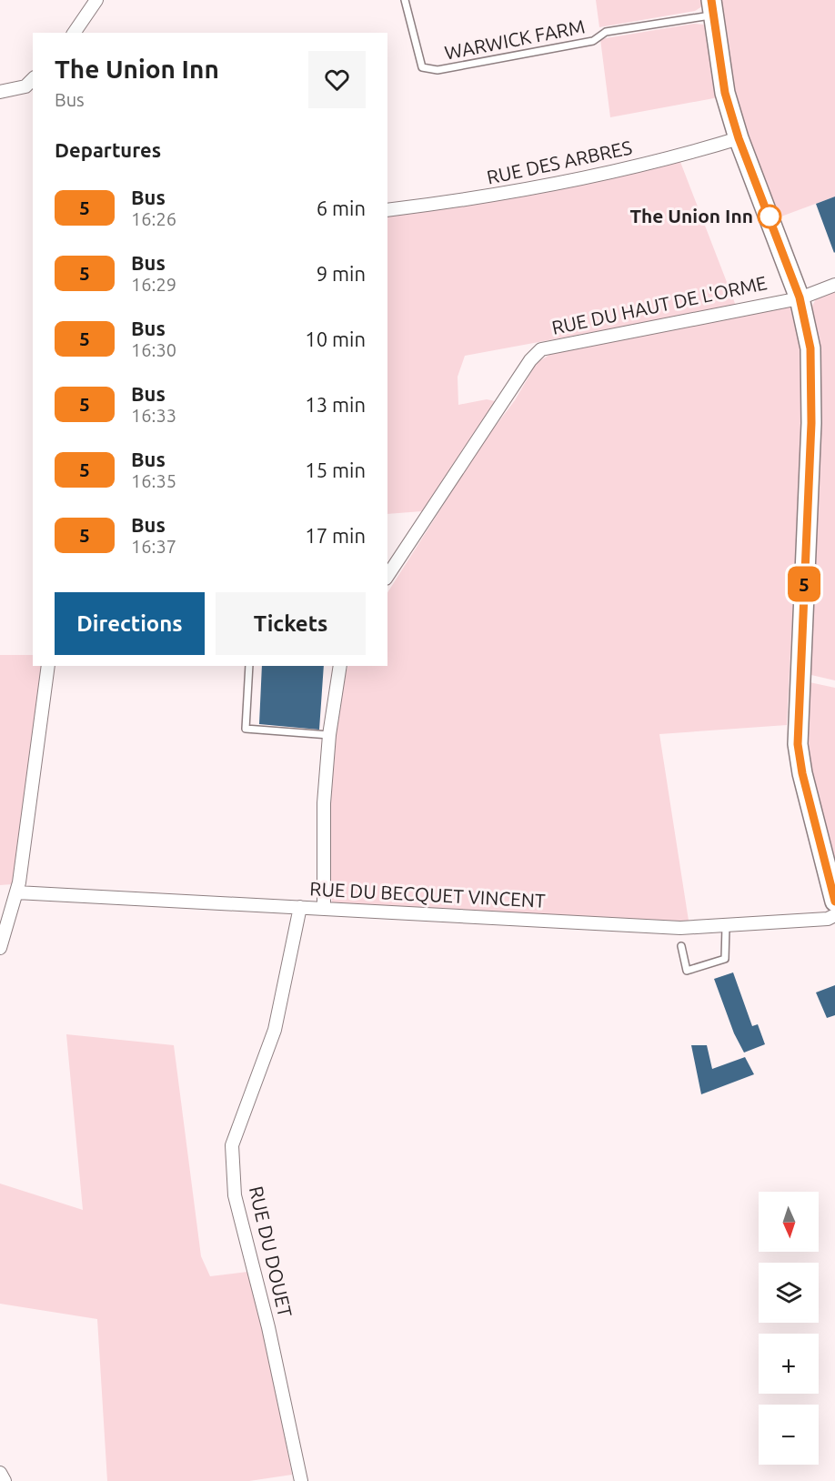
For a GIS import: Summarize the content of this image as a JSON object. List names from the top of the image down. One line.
{"streets":{"street":["RUE DES ARBRES","RUE DU HAUT DE L'ORME","RUE DU BECQUET VINCENT","RUE DU DOUET"],"lane":["WARWICK FARM"]},"crossings":[["RUE DU BECQUET VINCENT","RUE DU DOUET"]],"places":["The Union Inn"],"lines":["bus line 5"],"north":"bottom","page":{"on_map":"5","heading":[["The Union Inn","Bus"],"Departures"],"list":[{"mark":"5","name":"Bus","note":"16:26","value":"6 min"},{"mark":"5","name":"Bus","note":"16:29","value":"9 min"},{"mark":"5","name":"Bus","note":"16:30","value":"10 min"},{"mark":"5","name":"Bus","note":"16:33","value":"13 min"},{"mark":"5","name":"Bus","note":"16:35","value":"15 min"},{"mark":"5","name":"Bus","note":"16:37","value":"17 min"}],"buttons":["Directions","Tickets"],"map_buttons":["+","−"]}}
